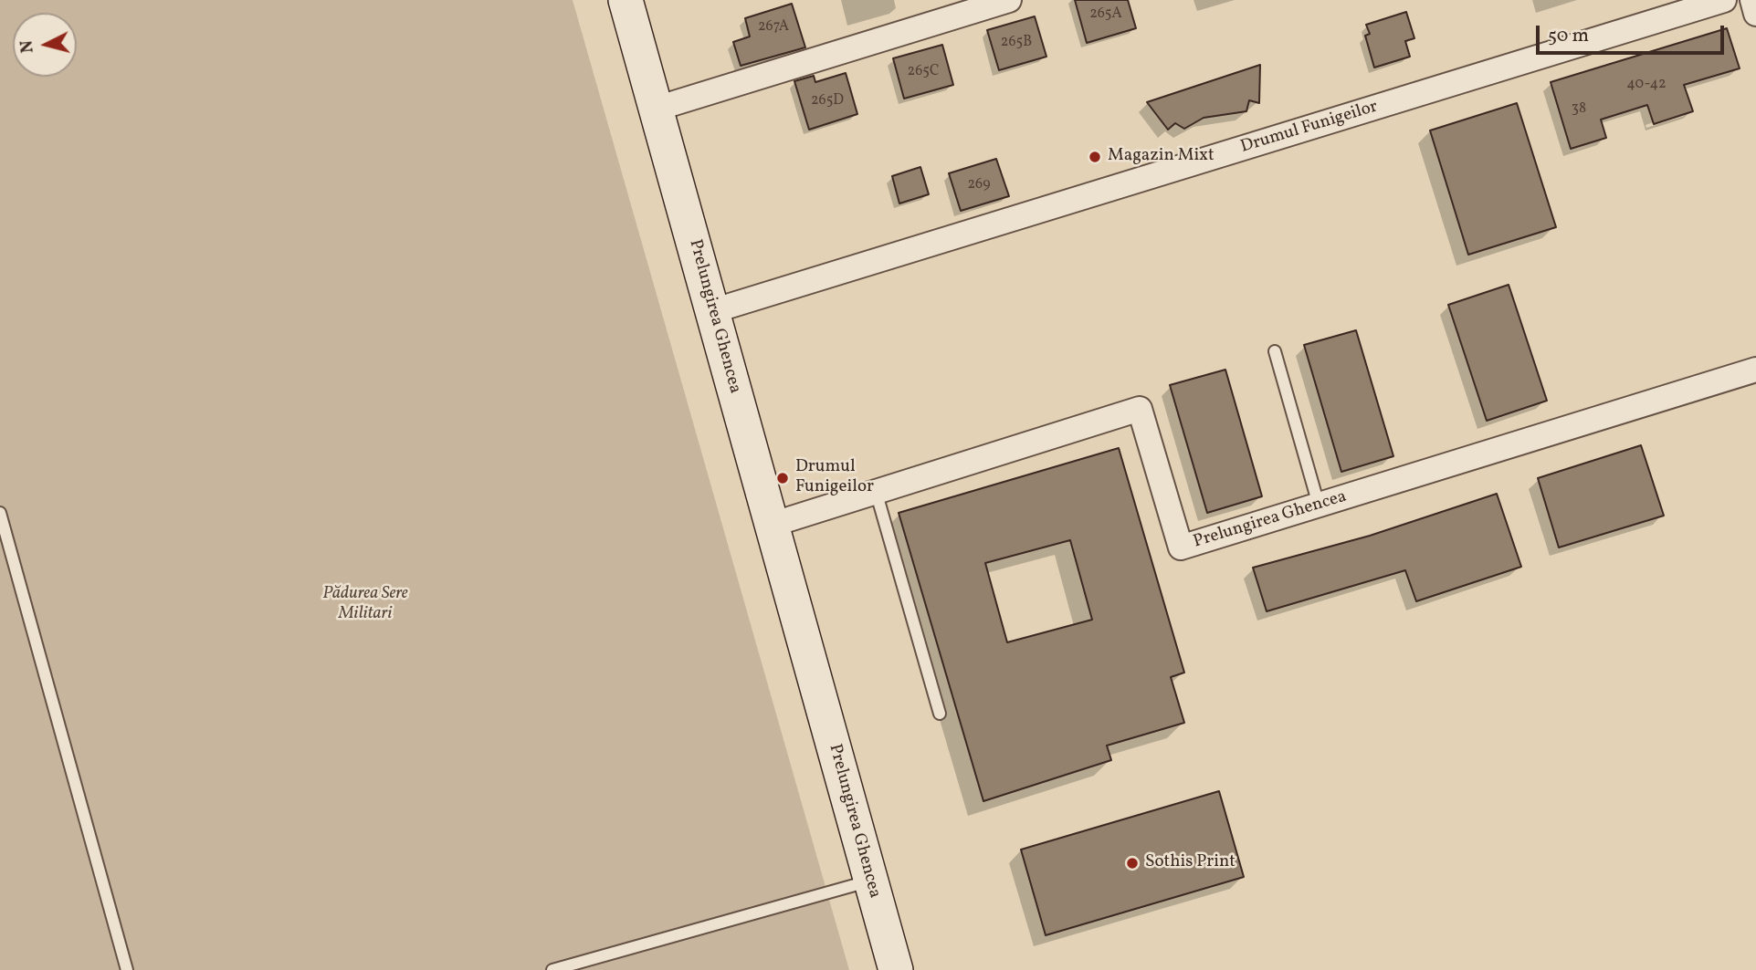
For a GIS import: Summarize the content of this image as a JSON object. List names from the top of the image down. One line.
{"streets":{"main road":["Prelungirea Ghencea"],"street":["Drumul Funigeilor"]},"crossings":[["Drumul Funigeilor","Prelungirea Ghencea"]],"parks":["Pădurea Sere Militari"],"places":["Magazin Mixt","Drumul Funigeilor","Sothis Print"],"house_numbers":["265A","267A","265B","265C","40-42","265D","38","269"],"scale_bar":"50 m","north":"left"}
